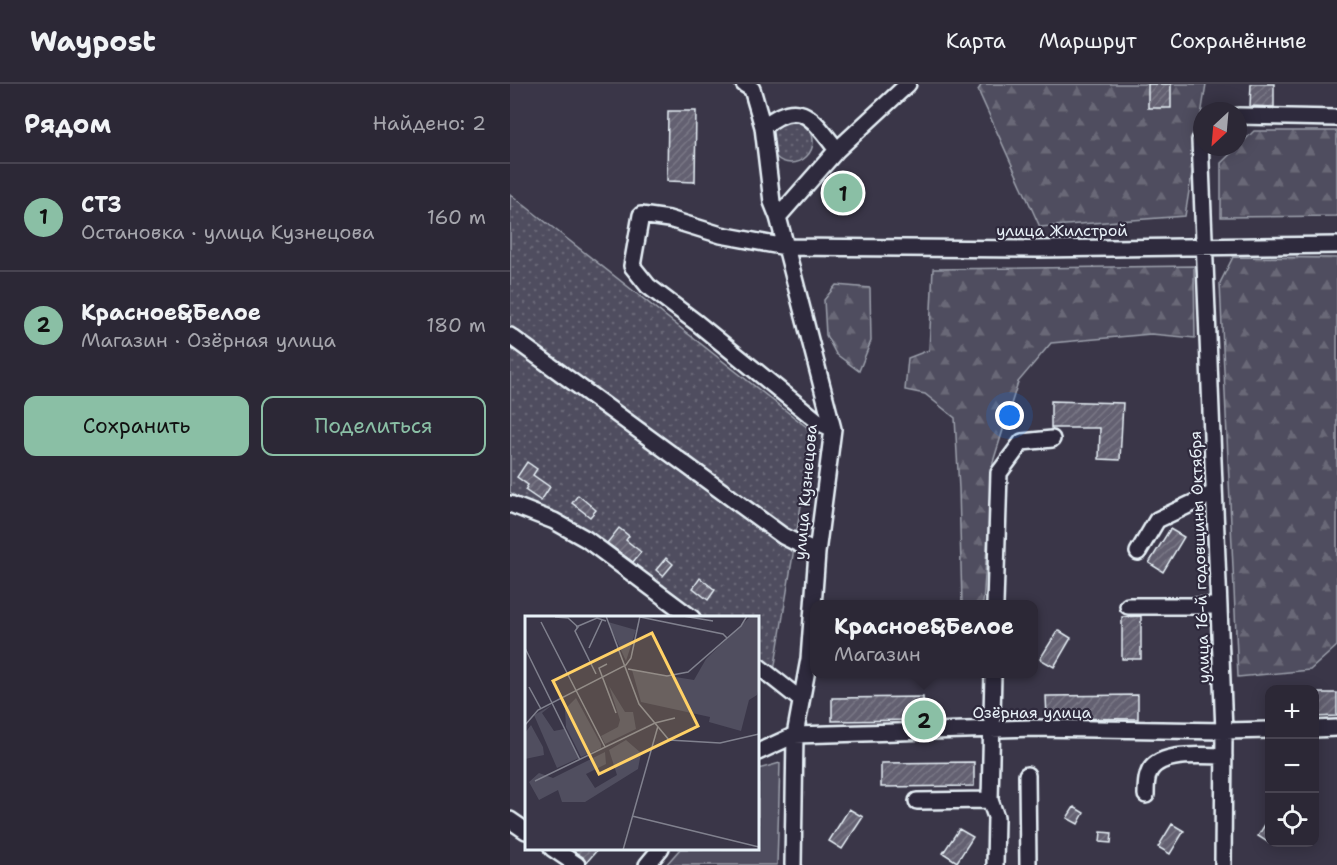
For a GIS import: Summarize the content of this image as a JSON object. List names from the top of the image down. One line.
{"streets":{"street":["улица Жилстрой","улица Кузнецова","улица 16-й годовщины Октября","Озёрная улица"]},"crossings":[["улица Жилстрой","улица Кузнецова"],["улица Жилстрой","улица 16-й годовщины Октября"],["улица Кузнецова","Озёрная улица"],["улица 16-й годовщины Октября","Озёрная улица"]],"north":"bottom left","page":{"header":"Waypost","nav":["Карта","Маршрут","Сохранённые"],"heading":["Рядом","Найдено: 2"],"list":[{"mark":"1","name":"СТЗ","note":"Остановка · улица Кузнецова","value":"160 m"},{"mark":"2","name":"Красное&Белое","note":"Магазин · Озёрная улица","value":"180 m"}],"pins":["1","2"],"buttons":["Сохранить","Поделиться"],"popup":["Красное&Белое","Магазин"],"map_buttons":["+","−"]}}
